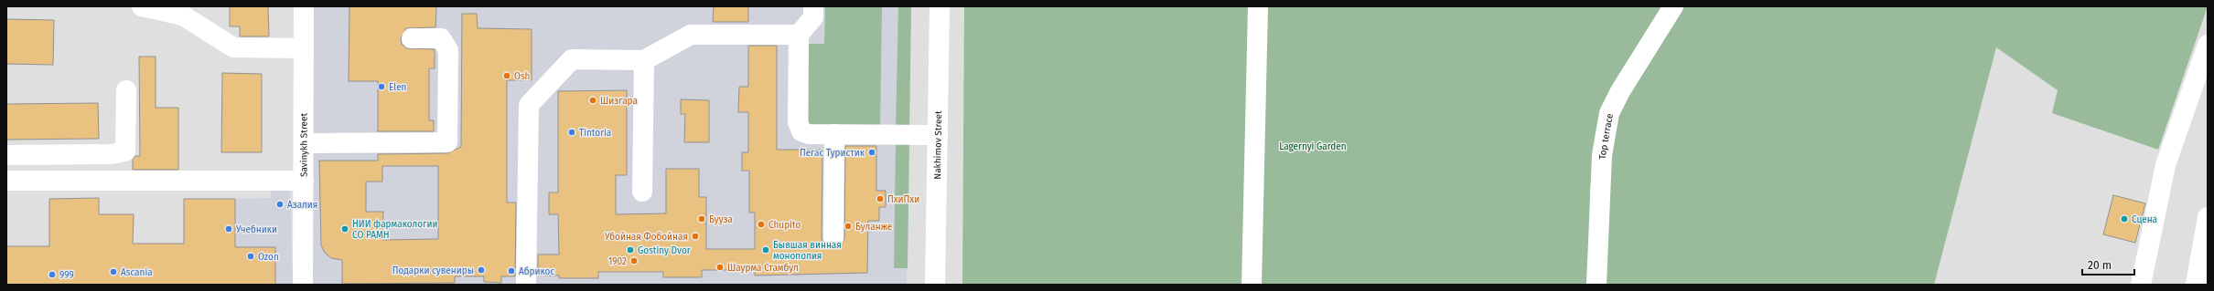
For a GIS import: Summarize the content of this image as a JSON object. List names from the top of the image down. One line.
{"streets":{"street":["Top terrace","Nakhimov Street","Savinykh Street"]},"parks":["Lagernyi Garden"],"places":["Osh","Elen","Шизгара","Tintoria","Пегас Туристик","ПхиПхи","Азалия","Бууза","Сцена","Chupito","Буланже","Учебники","НИИ фармакологии СО РАМН","Убойная Фобойная","Gostiny Dvor","Бывшая винная монополия","Ozon","1902","Шаурма Стамбул","Подарки сувениры","Абрикос","Ascania","999"],"scale_bar":"20 m"}
